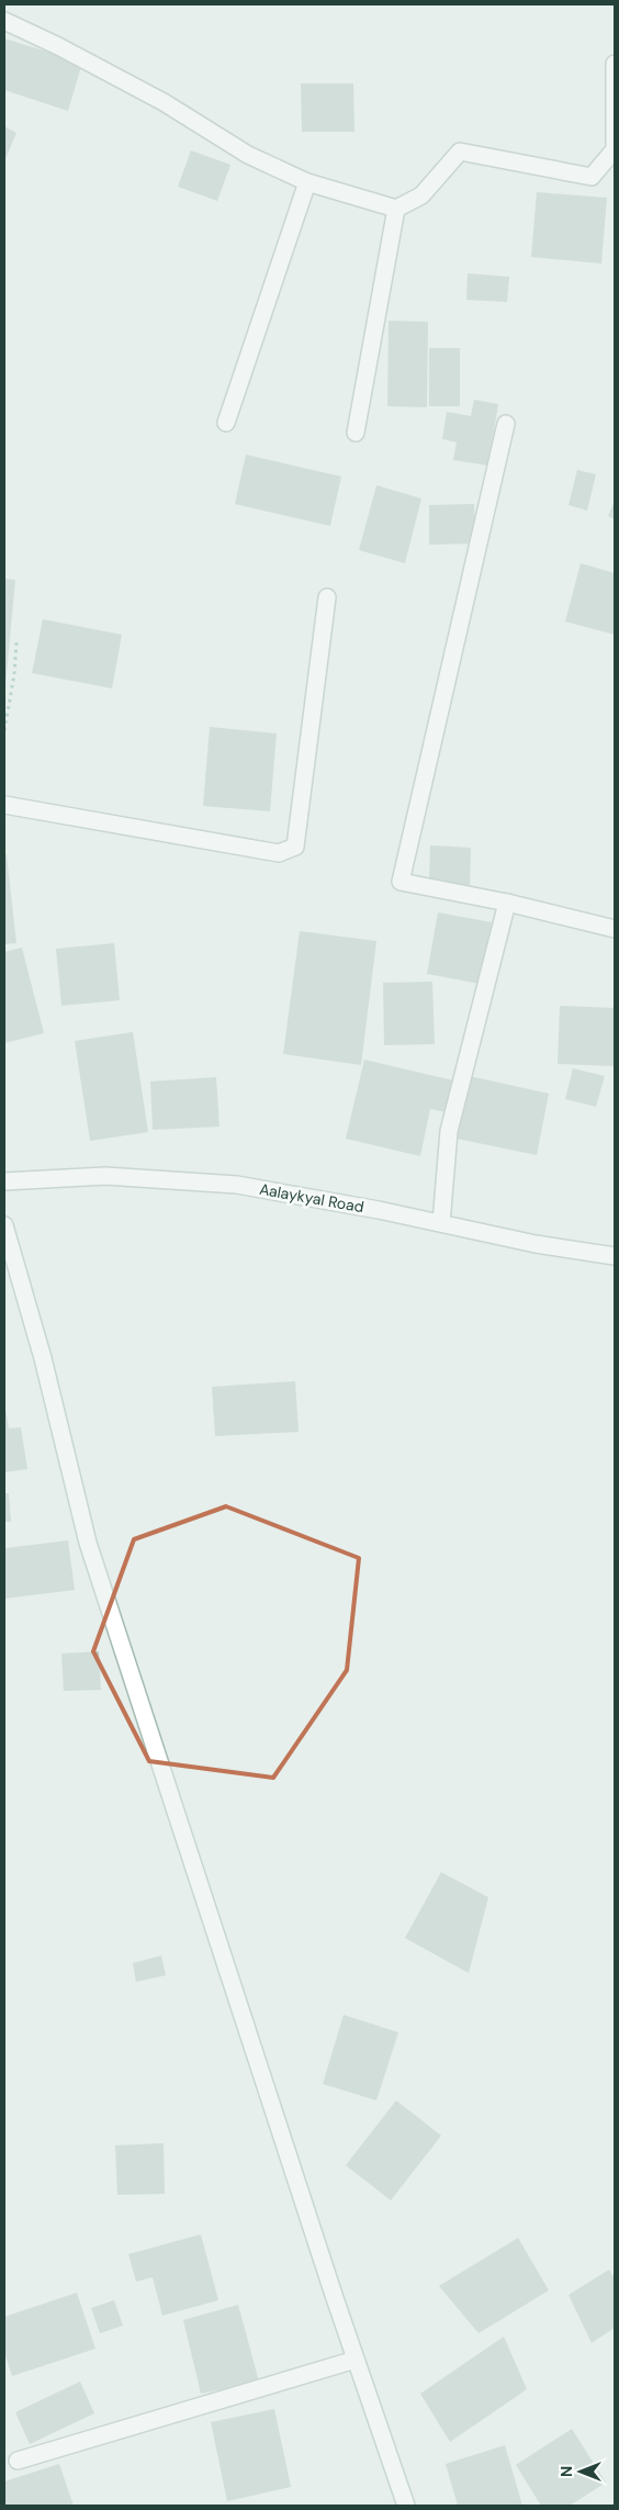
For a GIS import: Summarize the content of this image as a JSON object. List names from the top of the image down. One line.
{"streets":{"street":["Aalaykyal Road"]},"north":"left"}
